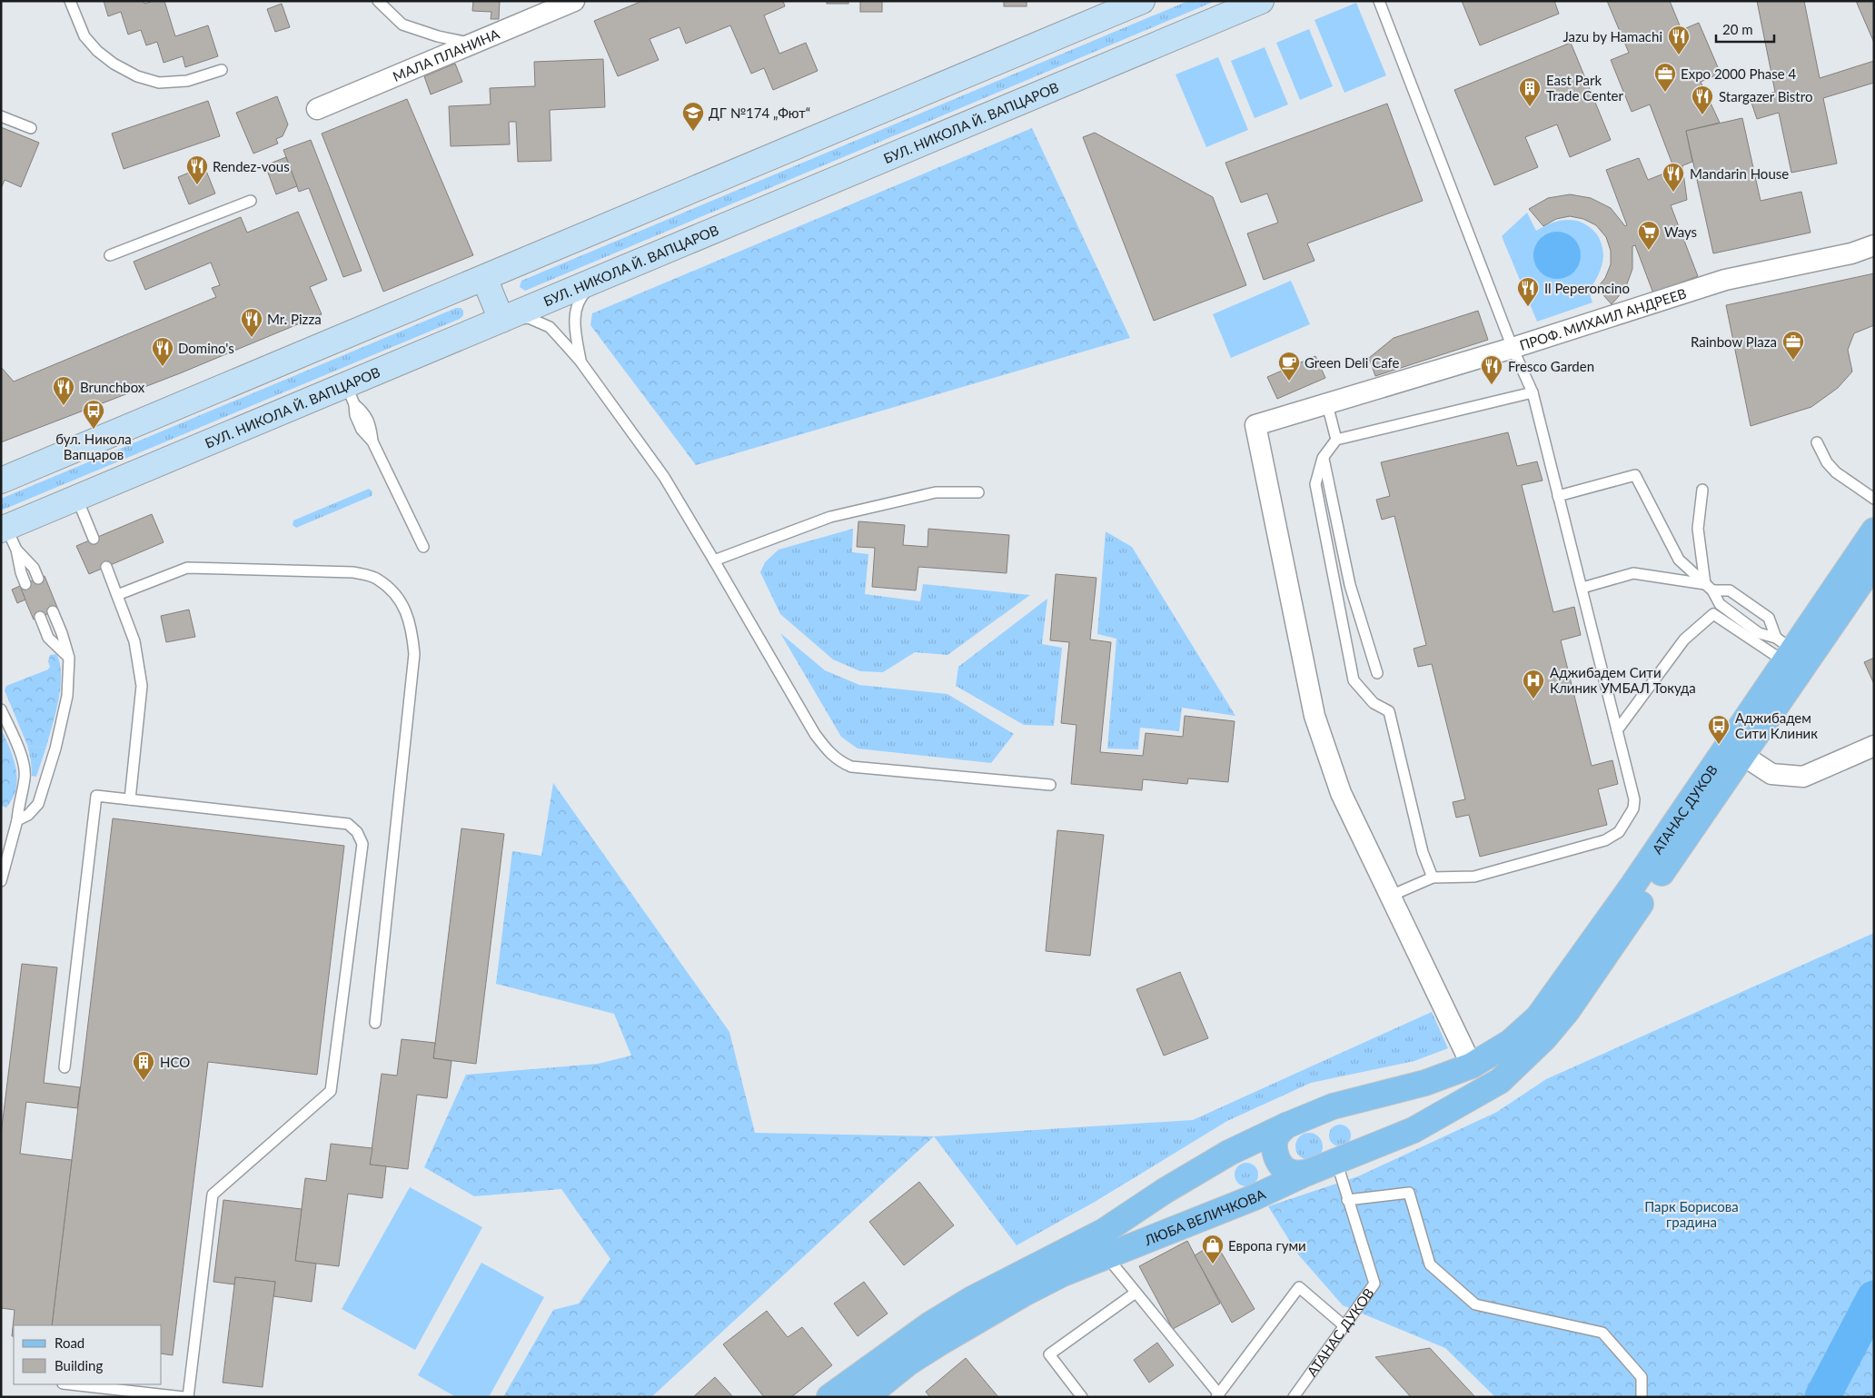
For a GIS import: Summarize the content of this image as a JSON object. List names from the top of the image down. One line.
{"streets":{"main road":["БУЛ. НИКОЛА Й. ВАПЦАРОВ","АТАНАС ДУКОВ","ЛЮБА ВЕЛИЧКОВА"],"street":["МАЛА ПЛАНИНА","ПРОФ. МИХАИЛ АНДРЕЕВ"]},"crossings":[["АТАНАС ДУКОВ","ЛЮБА ВЕЛИЧКОВА"]],"parks":["Парк Борисова градина"],"places":{"restaurant":["Jazu by Hamachi","Stargazer Bistro","Rendez-vous","Mandarin House","Il Peperoncino","Mr. Pizza","Domino's","Fresco Garden","Brunchbox"],"office":["Expo 2000 Phase 4","Rainbow Plaza"],"building":["East Park Trade Center","НСО"],"school or university":["ДГ №174 „Фют“"],"supermarket":["Ways"],"cafe":["Green Deli Cafe"],"bus stop":["бул. Никола Вапцаров","Аджибадем Сити Клиник"],"hospital":["Аджибадем Сити Клиник УМБАЛ Токуда"],"shop":["Европа гуми"]},"legend":["Road","Building"],"scale_bar":"20 m"}
